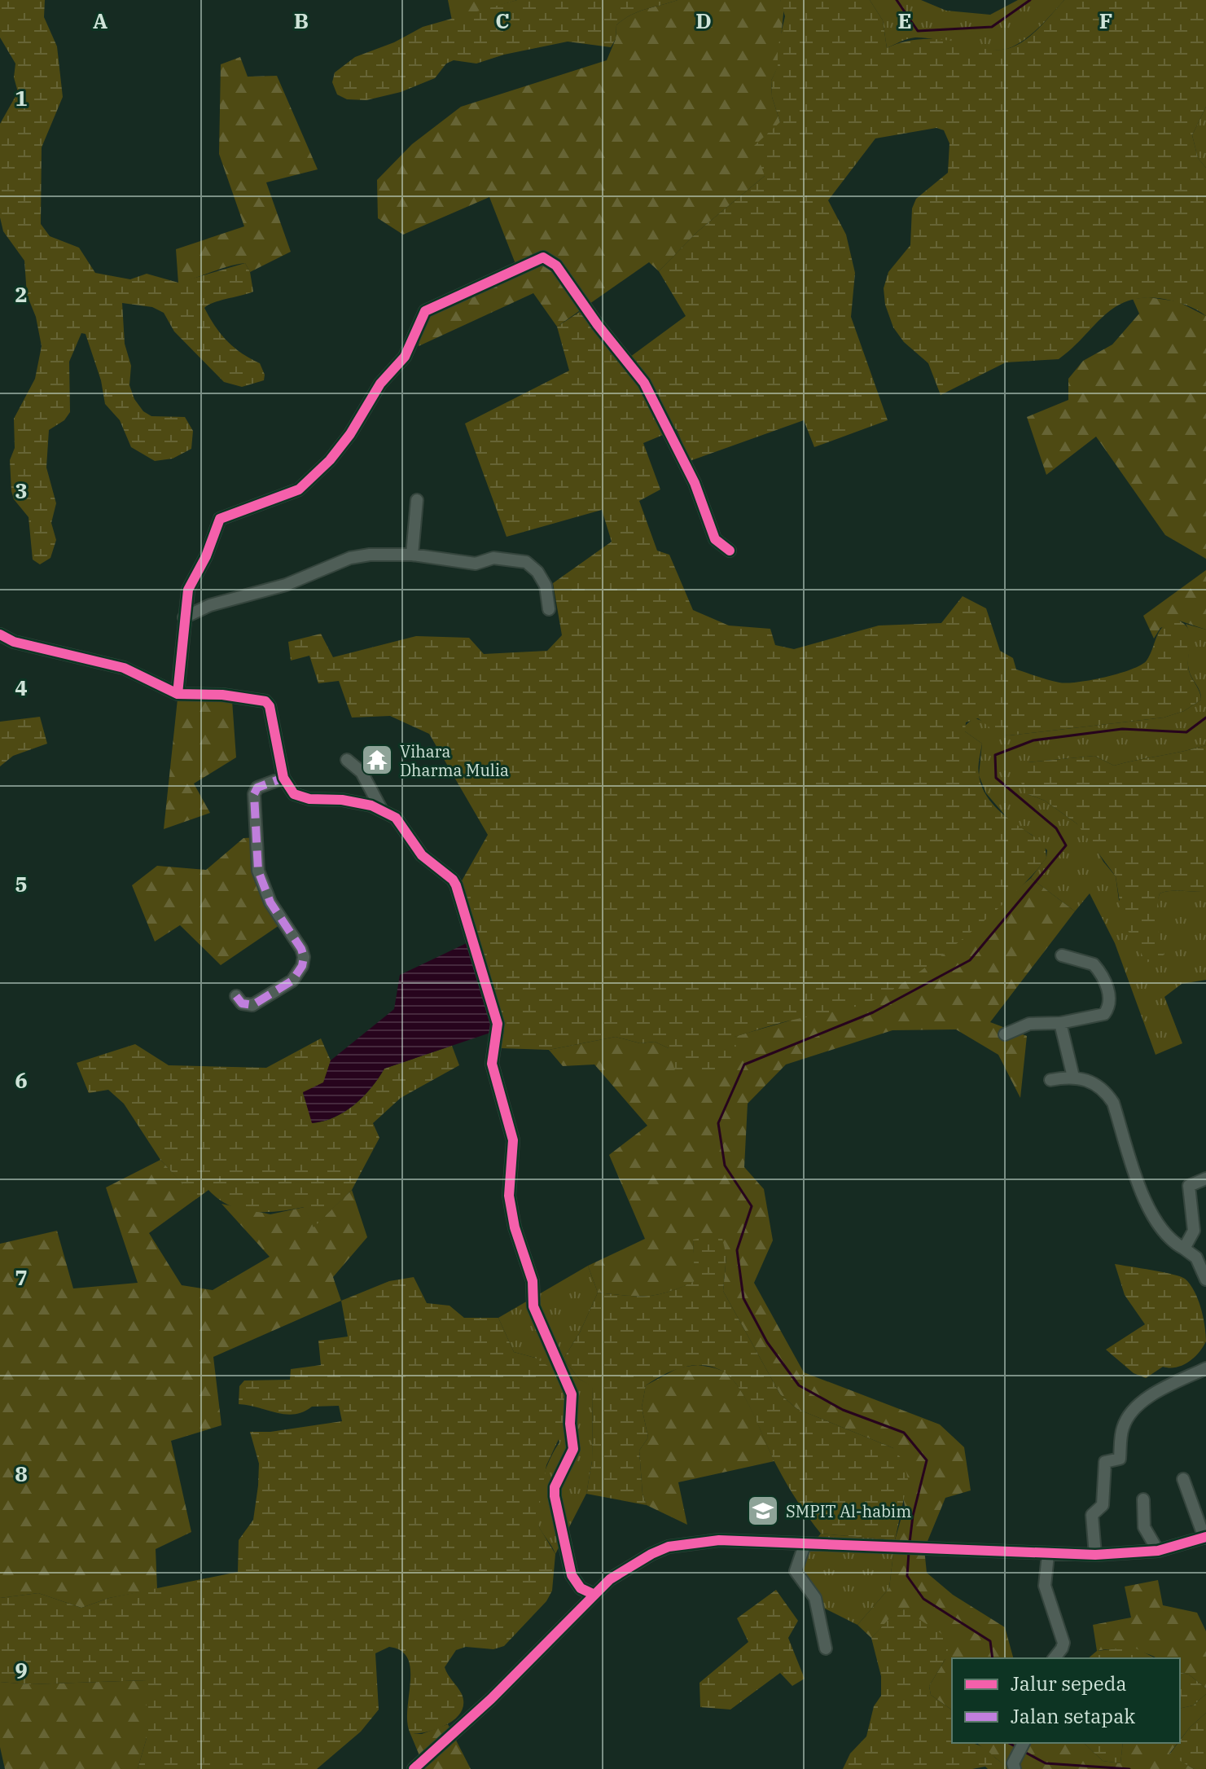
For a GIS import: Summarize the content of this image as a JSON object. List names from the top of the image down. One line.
{"places":{"temple":["Vihara Dharma Mulia"],"school or university":["SMPIT Al-habim"]},"legend":["Jalur sepeda","Jalan setapak"],"grid":{"columns":["A","B","C","D","E","F"],"rows":["1","2","3","4","5","6","7","8","9"]}}
